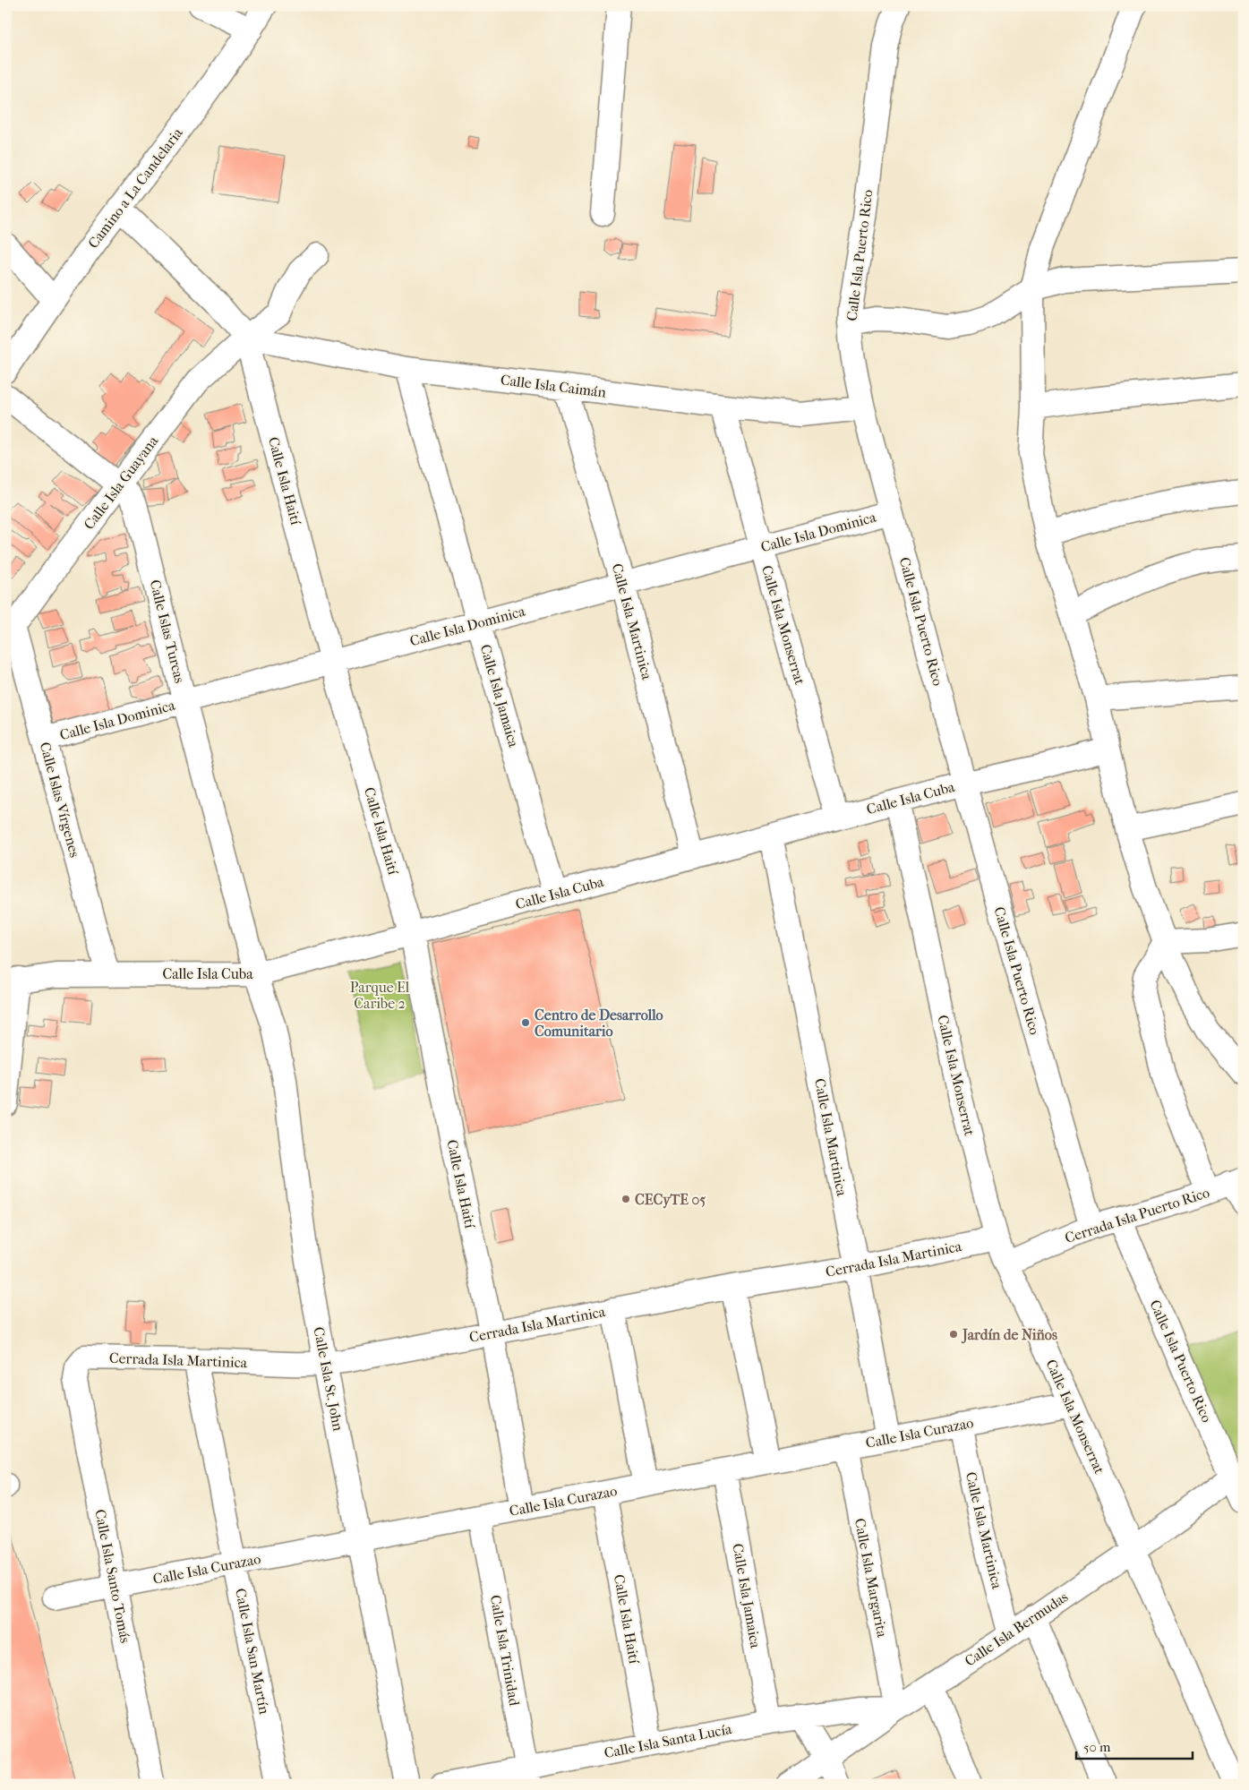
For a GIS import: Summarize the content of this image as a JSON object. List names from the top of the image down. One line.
{"streets":{"street":["Camino a La Candelaria","Calle Isla Puerto Rico","Calle Isla Caimán","Calle Isla Haití","Calle Isla Guayana","Calle Isla Dominica","Calle Isla Martinica","Calle Isla Monserrat","Calle Islas Turcas","Calle Isla Jamaica","Calle Isla Cuba","Calle Islas Vírgenes","Cerrada Isla Puerto Rico","Cerrada Isla Martinica","Calle Isla St. John","Calle Isla Curazao","Calle Isla Santo Tomás","Calle Isla Margarita","Calle Isla Bermudas","Calle Isla Trinidad","Calle Isla San Martín","Calle Isla Santa Lucía"]},"crossings":[["Camino a La Candelaria","Calle Isla Haití"],["Calle Isla Puerto Rico","Calle Isla Caimán"],["Calle Isla Puerto Rico","Calle Isla Dominica"],["Calle Isla Puerto Rico","Calle Isla Cuba"],["Calle Isla Puerto Rico","Cerrada Isla Puerto Rico"],["Calle Isla Puerto Rico","Calle Isla Bermudas"],["Calle Isla Caimán","Calle Isla Haití"],["Calle Isla Caimán","Calle Isla Guayana"],["Calle Isla Caimán","Calle Isla Martinica"],["Calle Isla Caimán","Calle Isla Monserrat"],["Calle Isla Caimán","Calle Isla Jamaica"],["Calle Isla Haití","Calle Isla Guayana"],["Calle Isla Haití","Calle Isla Dominica"],["Calle Isla Haití","Calle Isla Cuba"],["Calle Isla Haití","Cerrada Isla Martinica"],["Calle Isla Haití","Calle Isla Curazao"],["Calle Isla Haití","Calle Isla Santa Lucía"],["Calle Isla Guayana","Calle Islas Turcas"],["Calle Isla Guayana","Calle Islas Vírgenes"],["Calle Isla Dominica","Calle Isla Martinica"],["Calle Isla Dominica","Calle Isla Monserrat"],["Calle Isla Dominica","Calle Islas Turcas"],["Calle Isla Dominica","Calle Isla Jamaica"],["Calle Isla Dominica","Calle Islas Vírgenes"],["Calle Isla Martinica","Calle Isla Cuba"],["Calle Isla Martinica","Cerrada Isla Martinica"],["Calle Isla Martinica","Calle Isla Curazao"],["Calle Isla Martinica","Calle Isla Bermudas"],["Calle Isla Monserrat","Calle Isla Cuba"],["Calle Isla Monserrat","Cerrada Isla Puerto Rico"],["Calle Isla Monserrat","Cerrada Isla Martinica"],["Calle Isla Monserrat","Calle Isla Curazao"],["Calle Isla Monserrat","Calle Isla Bermudas"],["Calle Islas Turcas","Calle Isla Cuba"],["Calle Islas Turcas","Calle Isla St. John"],["Calle Isla Jamaica","Calle Isla Cuba"],["Calle Isla Jamaica","Calle Isla Curazao"],["Calle Isla Jamaica","Calle Isla Santa Lucía"],["Calle Isla Cuba","Calle Islas Vírgenes"],["Calle Isla Cuba","Calle Isla St. John"],["Cerrada Isla Martinica","Calle Isla St. John"],["Cerrada Isla Martinica","Calle Isla Santo Tomás"],["Cerrada Isla Martinica","Calle Isla San Martín"],["Calle Isla St. John","Calle Isla Curazao"],["Calle Isla Curazao","Calle Isla Santo Tomás"],["Calle Isla Curazao","Calle Isla Margarita"],["Calle Isla Curazao","Calle Isla Trinidad"],["Calle Isla Curazao","Calle Isla San Martín"],["Calle Isla Margarita","Calle Isla Bermudas"],["Calle Isla Margarita","Calle Isla Santa Lucía"],["Calle Isla Bermudas","Calle Isla Santa Lucía"],["Calle Isla Trinidad","Calle Isla Santa Lucía"]],"parks":["Parque El Caribe 2"],"places":["Centro de Desarrollo Comunitario","CECyTE 05","Jardín de Niños"],"scale_bar":"50 m"}
